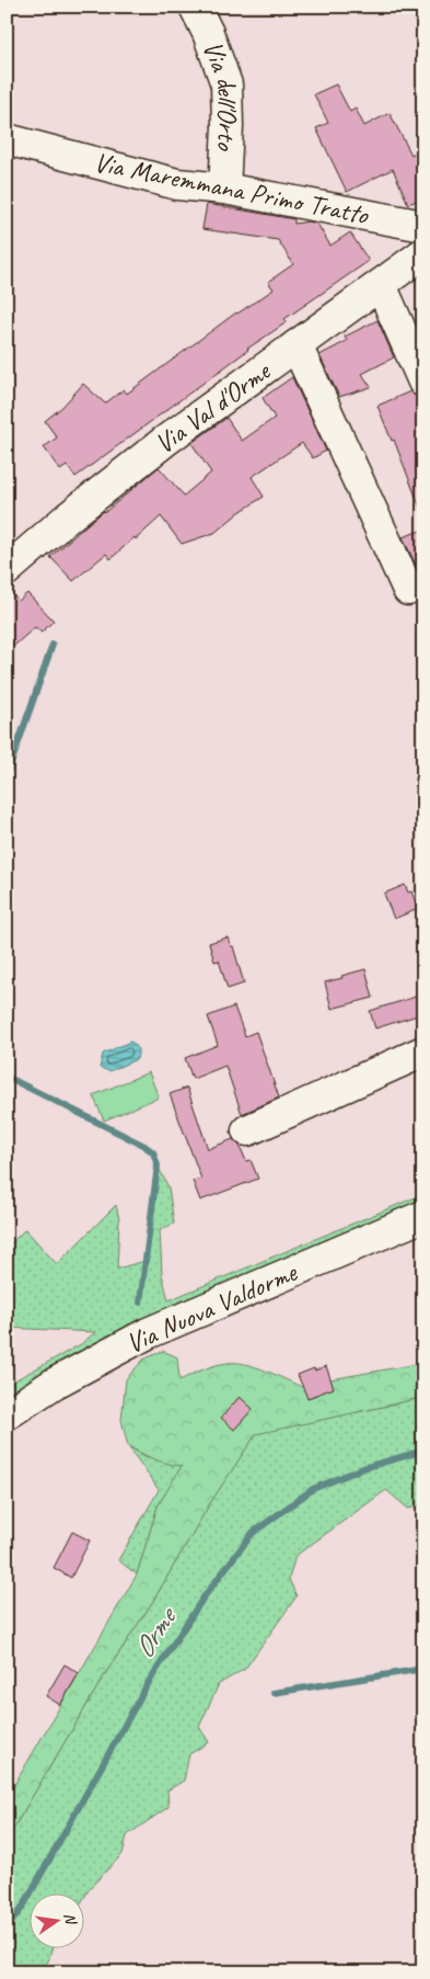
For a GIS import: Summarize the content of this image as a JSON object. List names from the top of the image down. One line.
{"streets":{"street":["Via dell'Orto","Via Maremmana Primo Tratto","Via Val d'Orme","Via Nuova Valdorme"]},"crossings":[["Via dell'Orto","Via Maremmana Primo Tratto"]],"water":["Orme"],"north":"right"}
